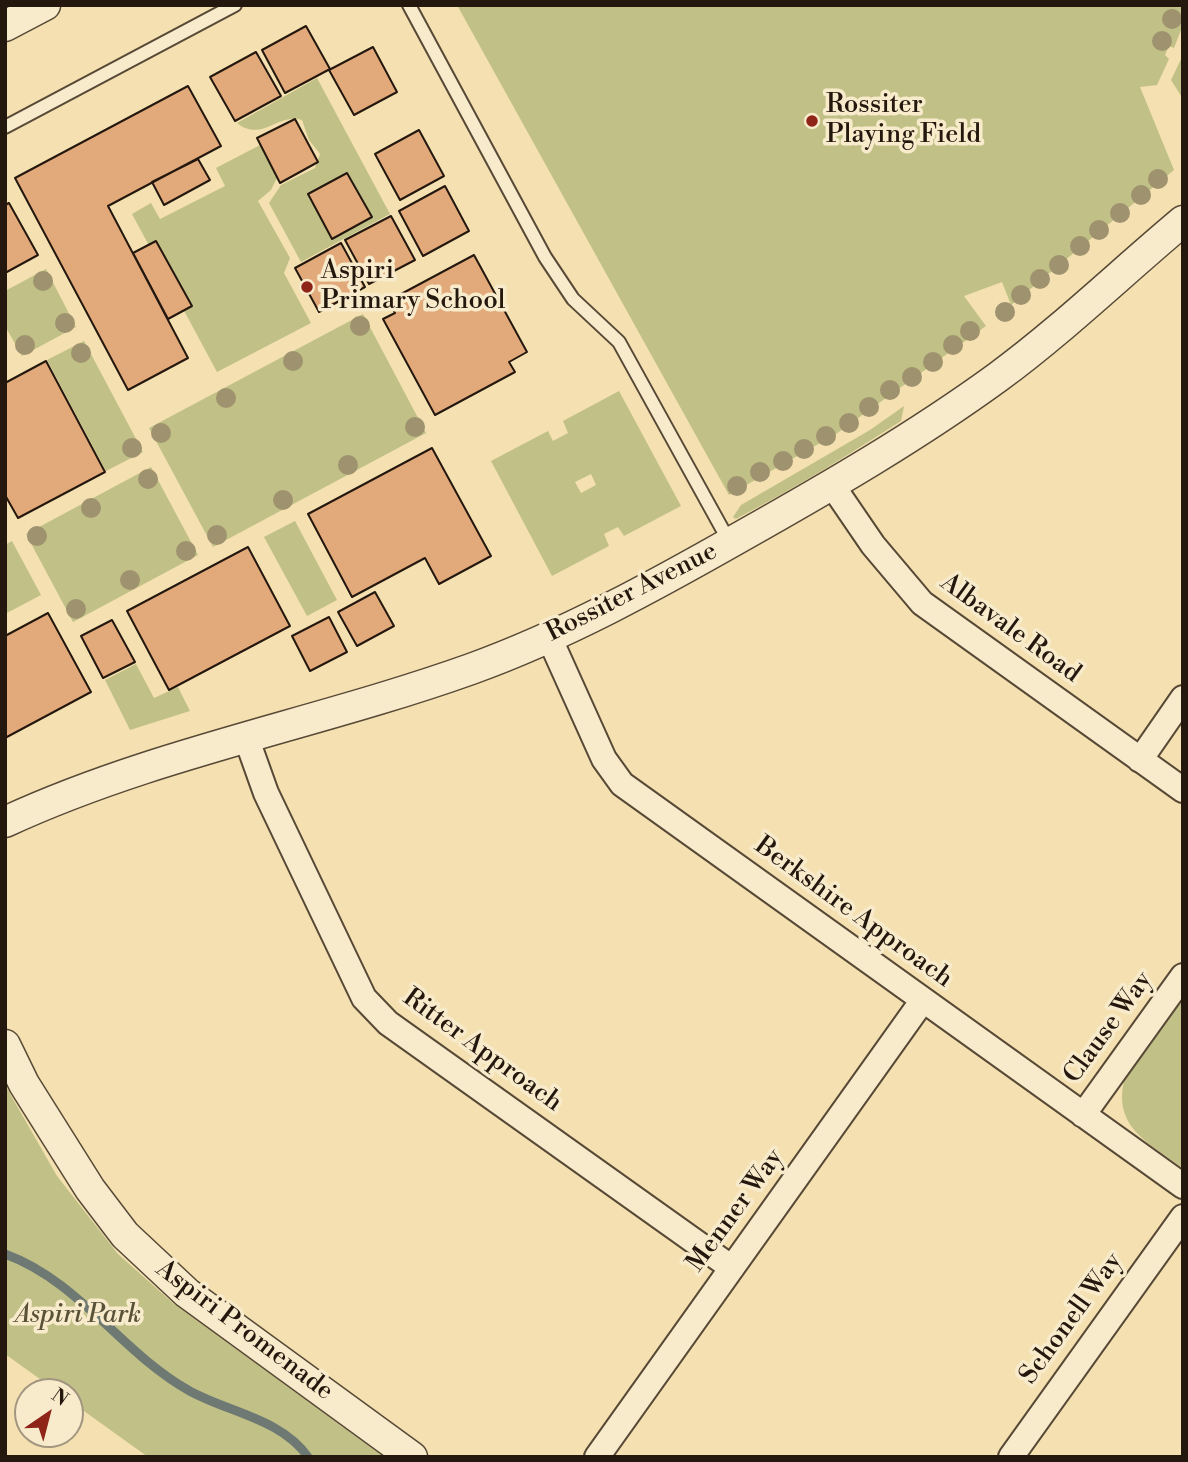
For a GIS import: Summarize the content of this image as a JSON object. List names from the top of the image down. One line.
{"streets":{"street":["Rossiter Avenue","Albavale Road","Berkshire Approach","Clause Way","Ritter Approach","Menner Way","Schonell Way","Aspiri Promenade"]},"crossings":[["Rossiter Avenue","Albavale Road"],["Rossiter Avenue","Berkshire Approach"],["Rossiter Avenue","Ritter Approach"],["Berkshire Approach","Clause Way"],["Berkshire Approach","Menner Way"],["Ritter Approach","Menner Way"]],"parks":["Aspiri Park"],"places":["Rossiter Playing Field","Aspiri Primary School"],"north":"top right"}
